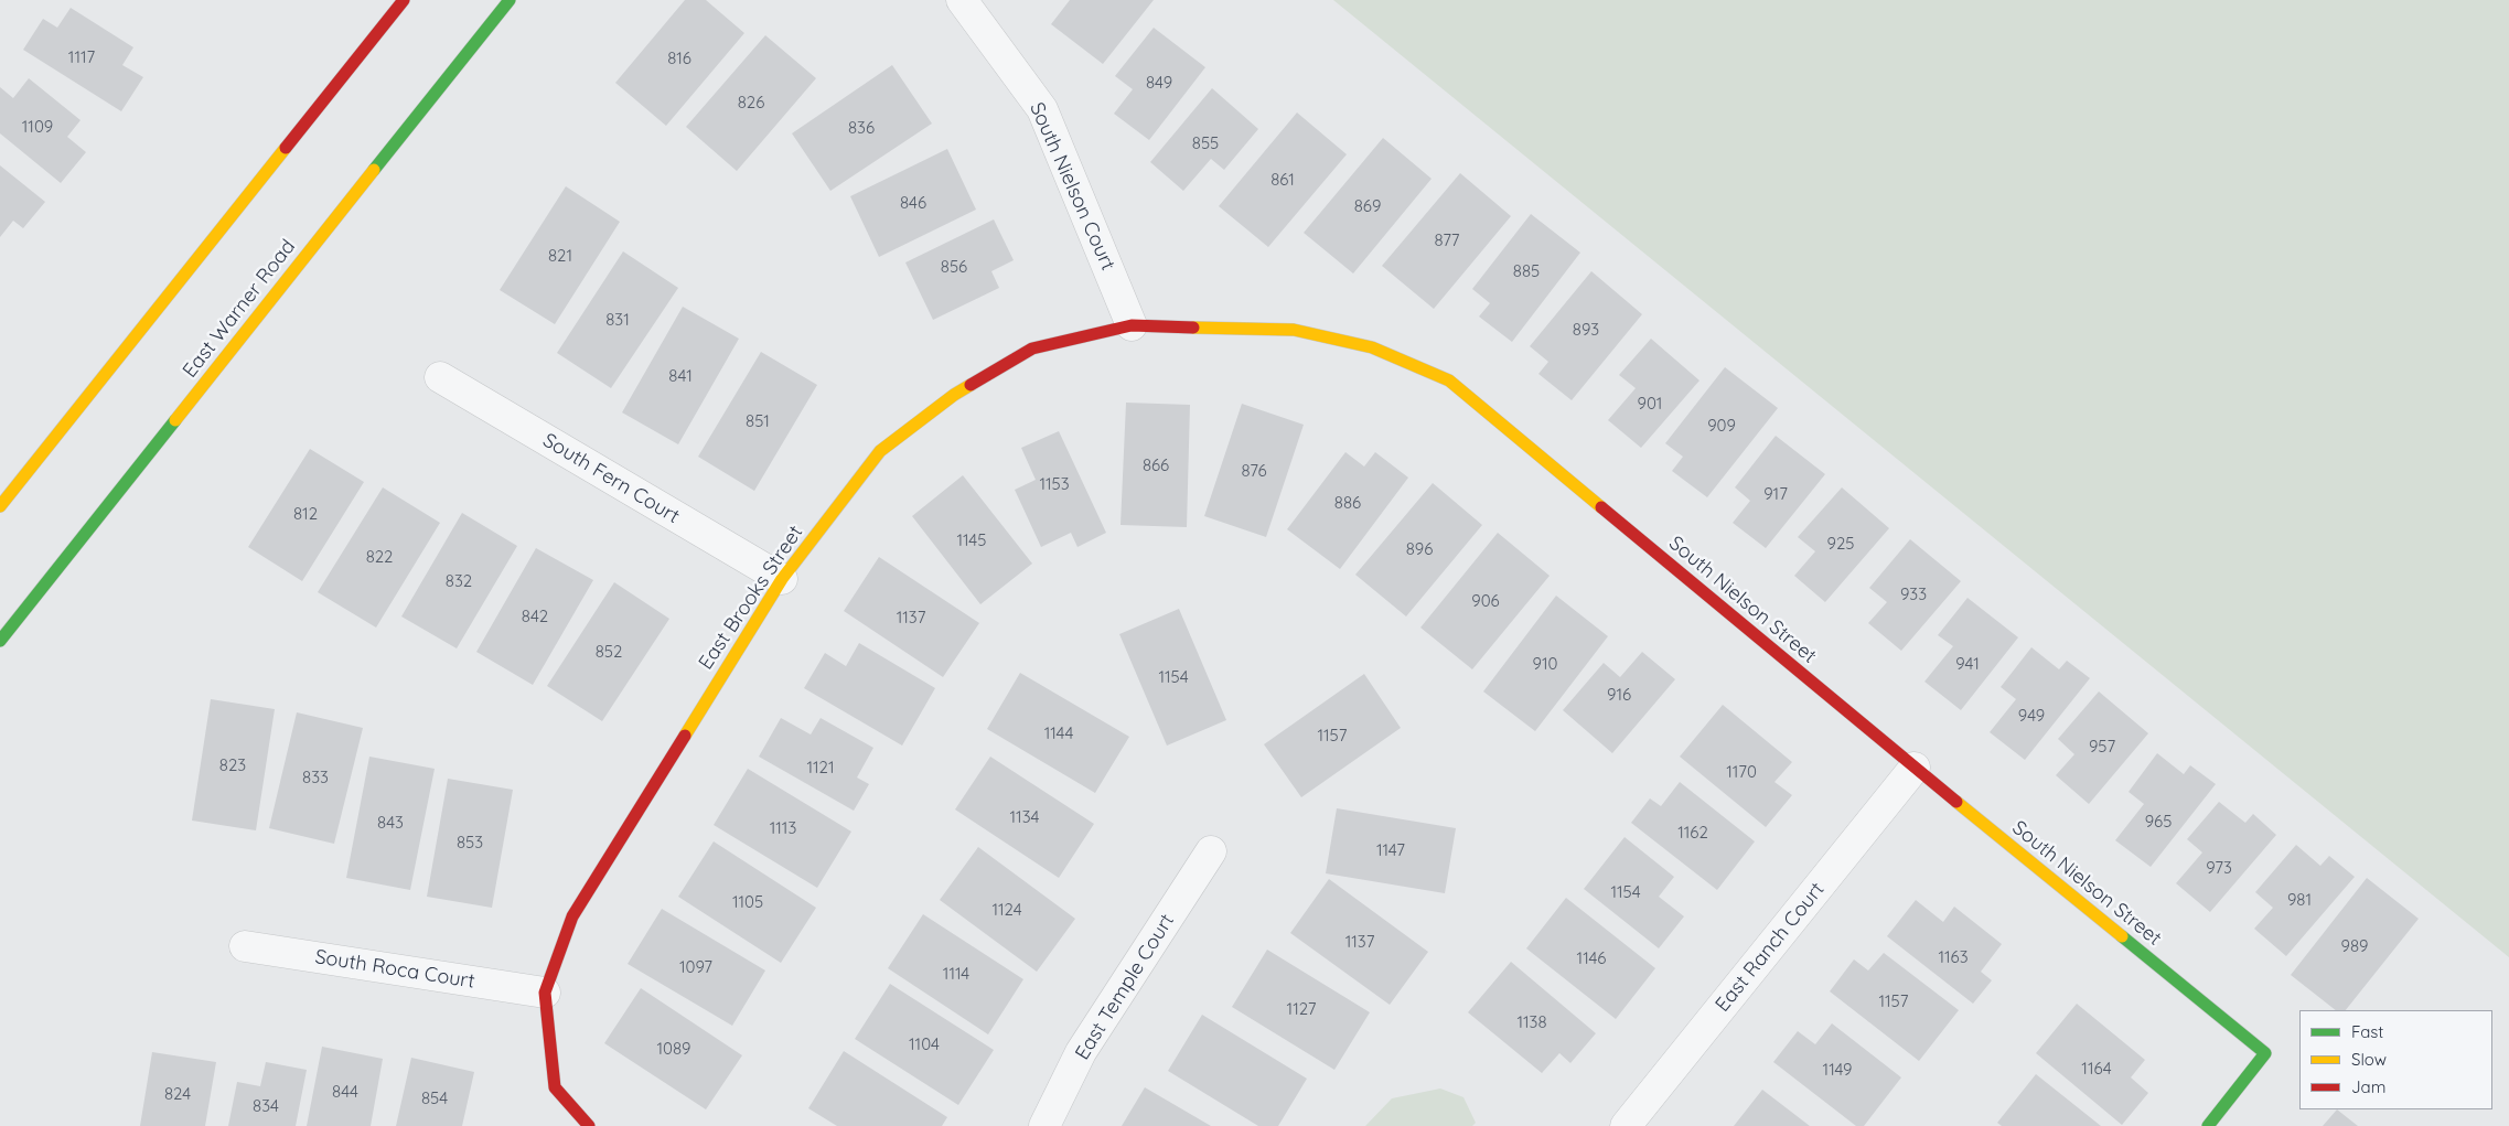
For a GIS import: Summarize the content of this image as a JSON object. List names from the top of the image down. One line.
{"streets":{"street":["South Nielson Court","East Warner Road","South Fern Court","East Brooks Street","South Nielson Street","East Ranch Court","South Roca Court","East Temple Court"]},"crossings":[["South Nielson Court","East Brooks Street"],["South Nielson Court","South Nielson Street"],["South Fern Court","East Brooks Street"],["East Brooks Street","South Nielson Street"],["East Brooks Street","South Roca Court"],["South Nielson Street","East Ranch Court"]],"house_numbers":["1117","816","849","826","1109","836","855","861","846","869","877","821","856","885","831","893","841","901","851","909","866","876","1153","917","886","812","1145","925","896","822","832","933","906","842","1137","852","910","941","1154","916","949","1144","1157","957","823","1121","1170","833","1134","965","843","1113","1162","853","1147","973","1154","981","1105","1124","1137","989","1163","1146","1097","1114","1157","1127","1138","1104","1089","1164","1149","844","824","854","834"],"legend":["Fast","Slow","Jam"]}
